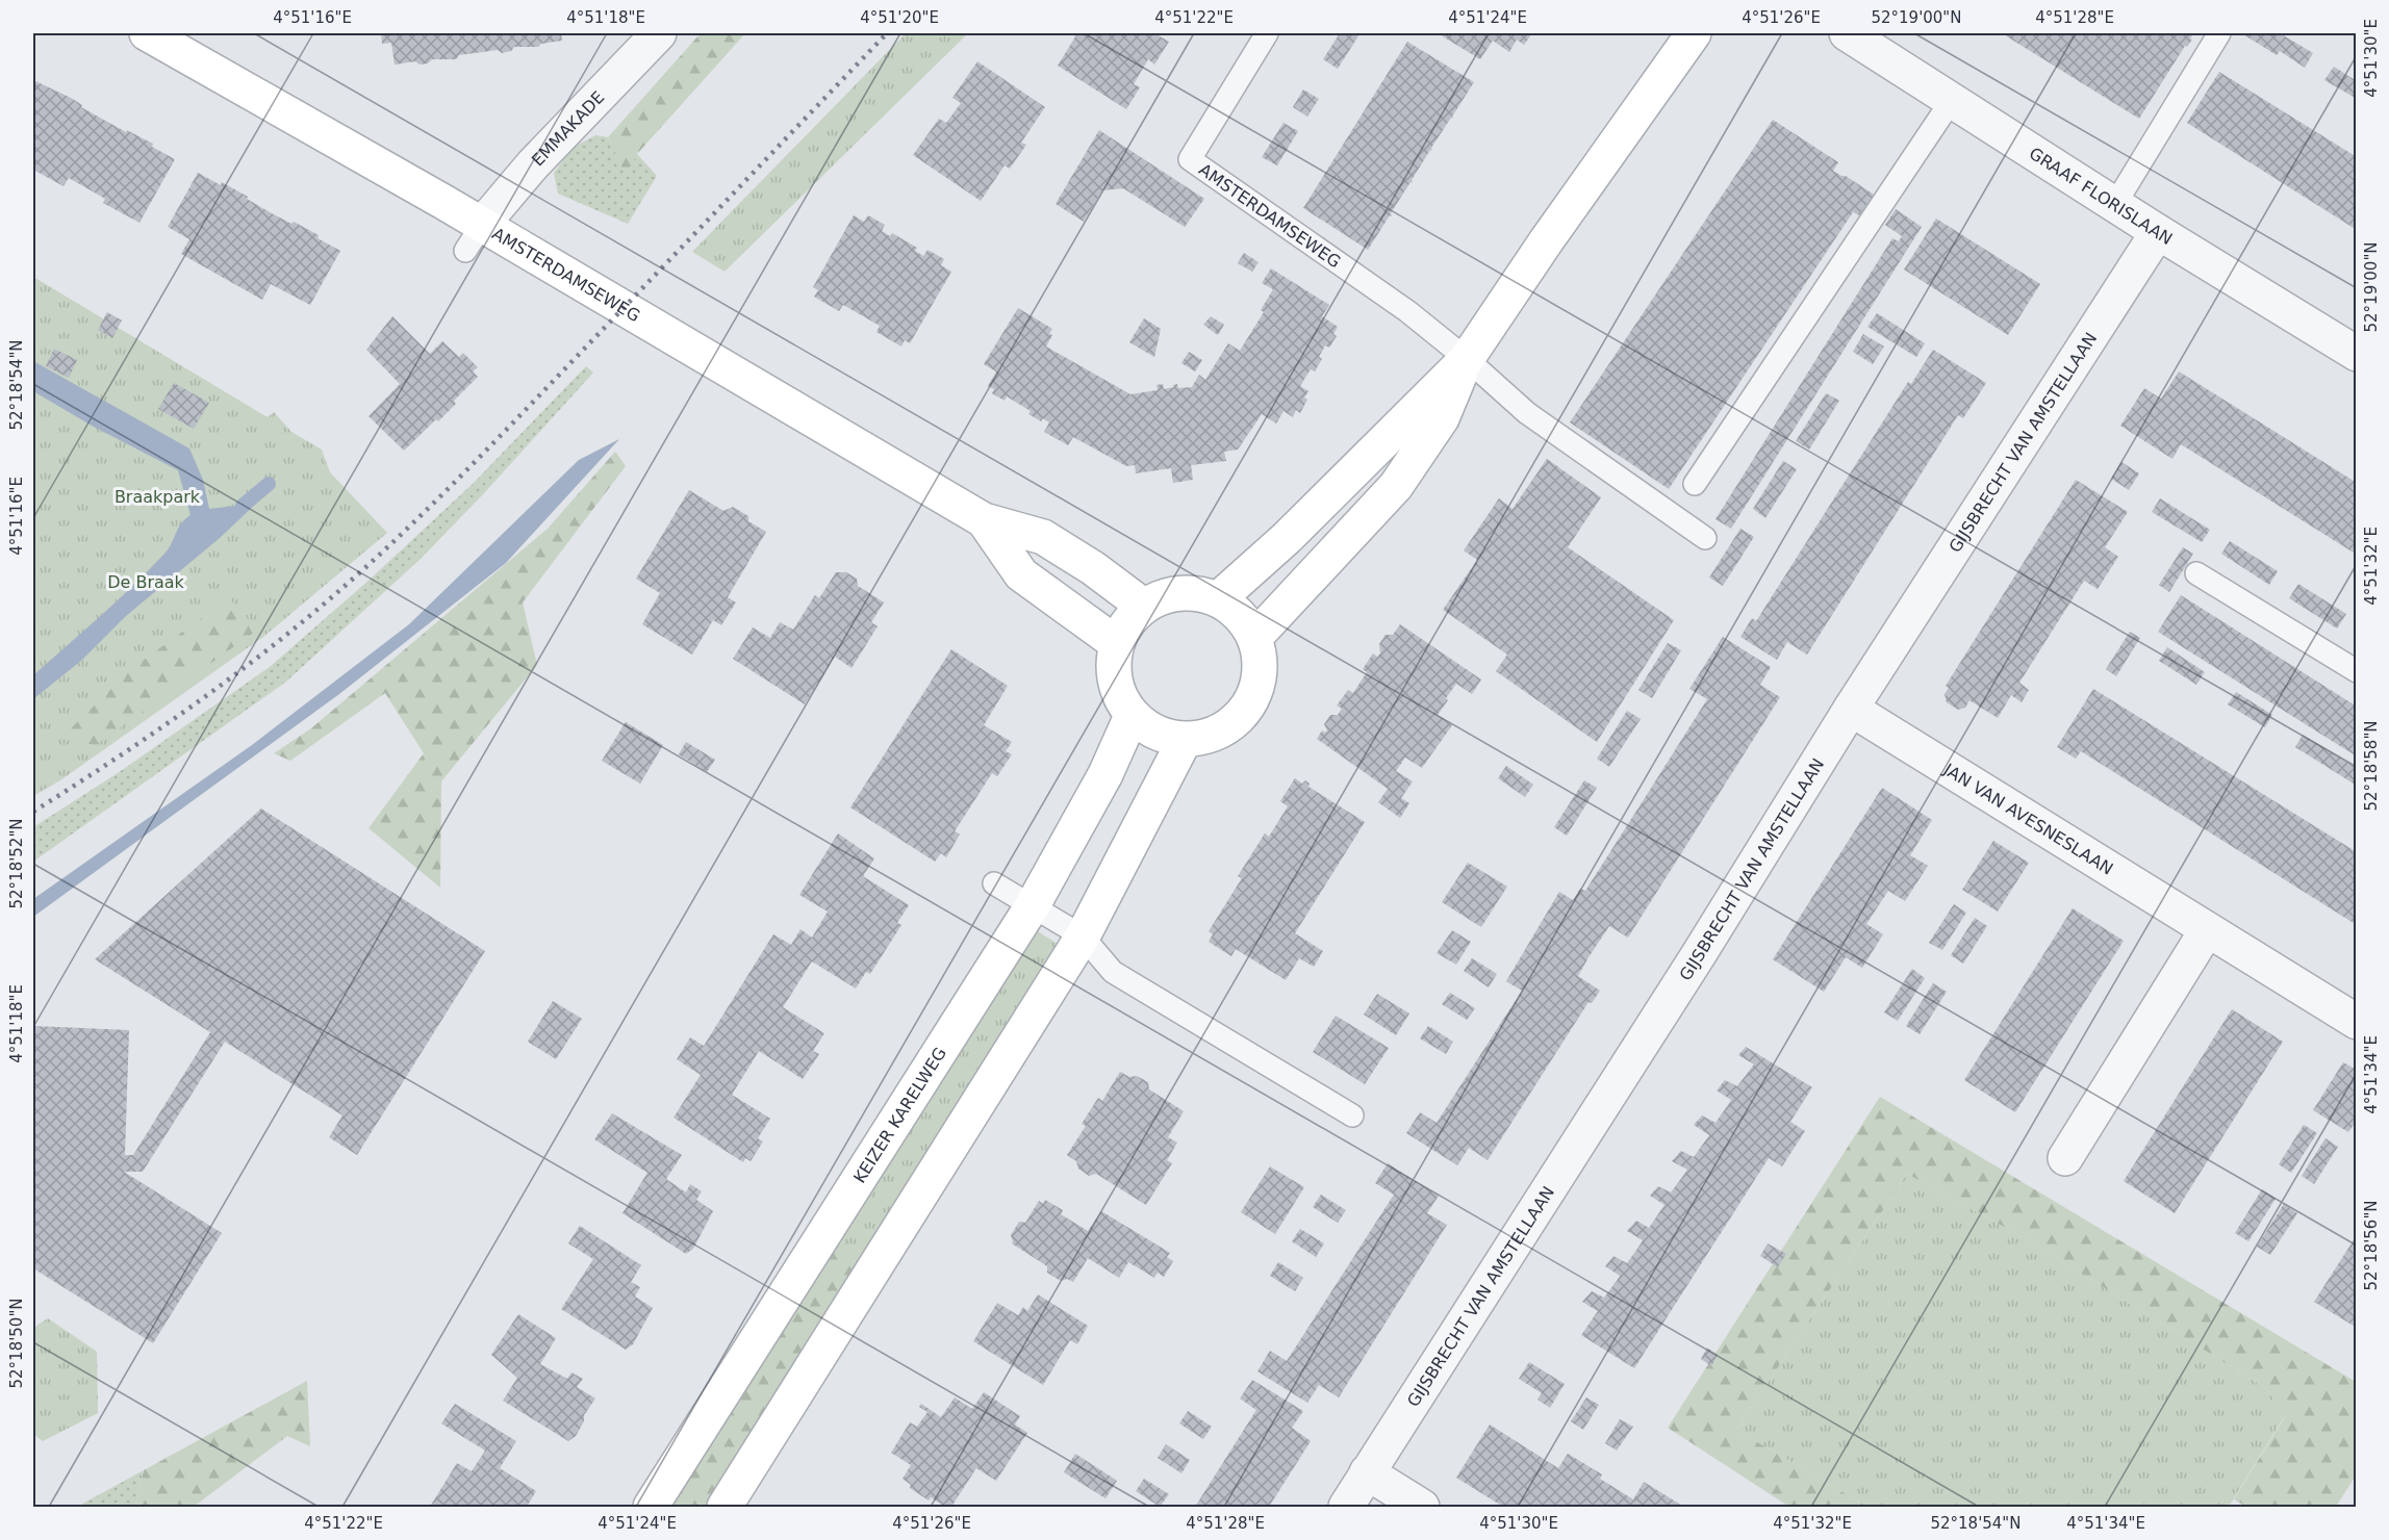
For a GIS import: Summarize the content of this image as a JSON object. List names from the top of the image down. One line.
{"streets":{"main road":["AMSTERDAMSEWEG","KEIZER KARELWEG"],"street":["EMMAKADE","GRAAF FLORISLAAN","GIJSBRECHT VAN AMSTELLAAN","JAN VAN AVESNESLAAN"]},"crossings":[["EMMAKADE","AMSTERDAMSEWEG"],["GRAAF FLORISLAAN","GIJSBRECHT VAN AMSTELLAAN"],["AMSTERDAMSEWEG","KEIZER KARELWEG"],["GIJSBRECHT VAN AMSTELLAAN","JAN VAN AVESNESLAAN"]],"parks":["Braakpark","De Braak"],"coordinates":["4°51'16\"E","4°51'18\"E","4°51'20\"E","4°51'22\"E","4°51'24\"E","4°51'26\"E","52°19'00\"N","4°51'28\"E","4°51'30\"E","52°18'54\"N","4°51'32\"E","52°18'58\"N","52°18'52\"N","4°51'34\"E","52°18'56\"N","52°18'50\"N"]}
